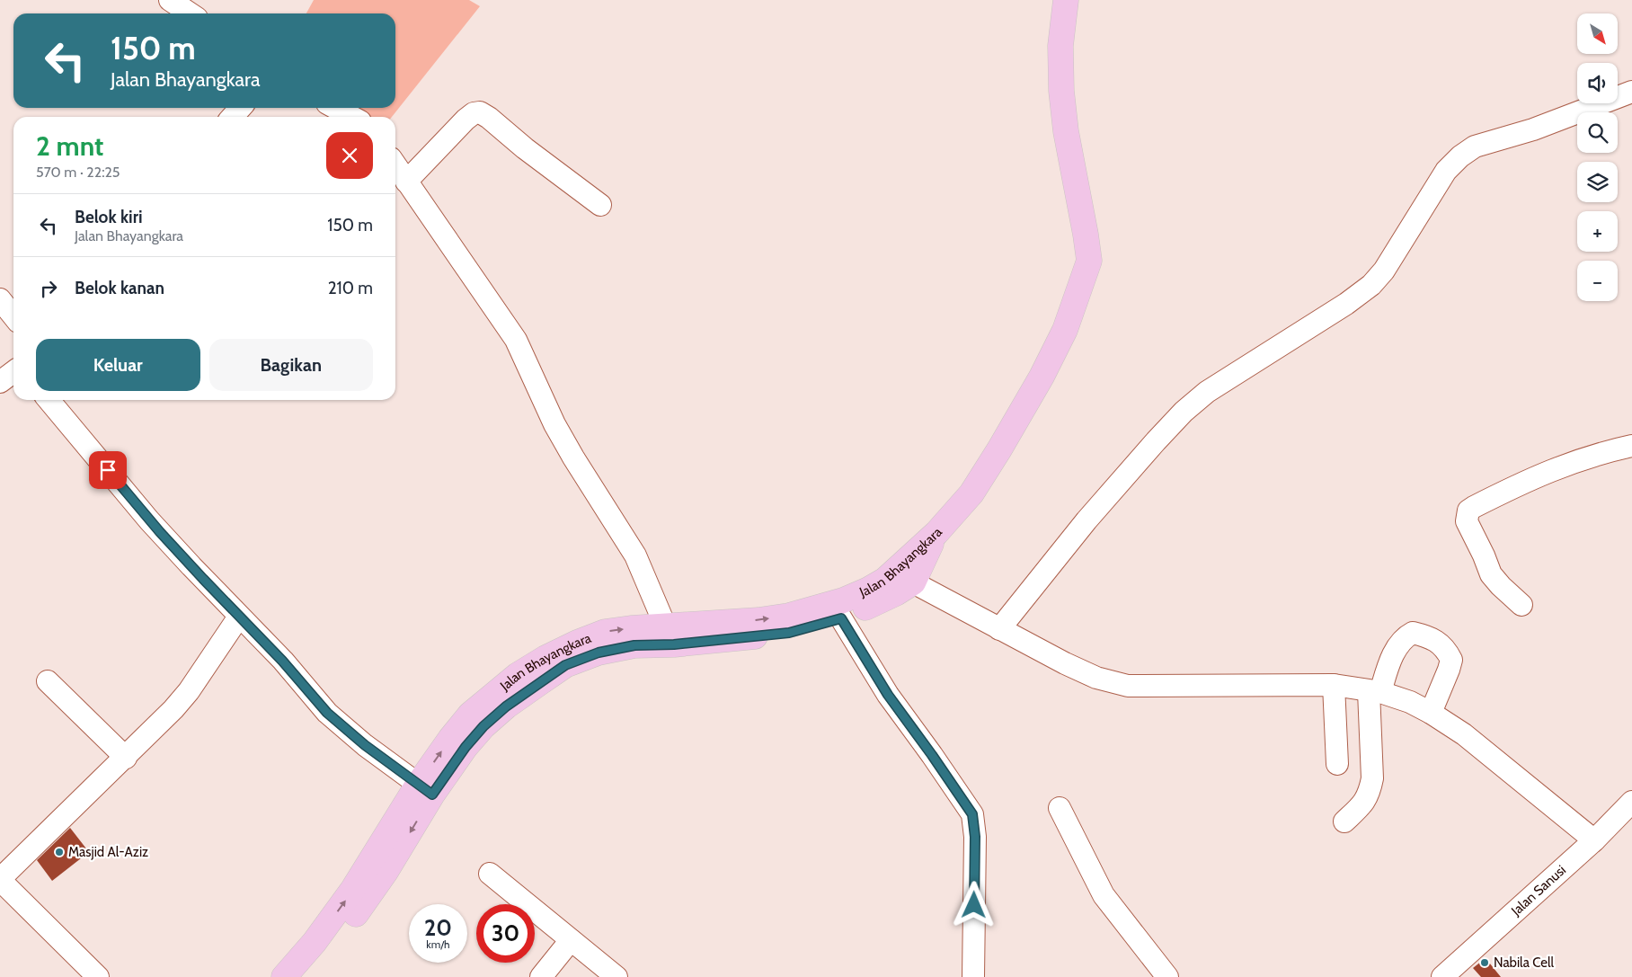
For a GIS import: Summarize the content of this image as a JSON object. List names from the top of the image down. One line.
{"streets":{"main road":["Jalan Bhayangkara"],"street":["Jalan Sanusi"]},"places":["Masjid Al-Aziz","Nabila Cell"],"north":"bottom right","page":{"map_buttons":["+","−"],"turn":["150 m","Jalan Bhayangkara"],"heading":["2 mnt","570 m · 22:25"],"list":[{"name":"Belok kiri","note":"Jalan Bhayangkara","value":"150 m"},{"name":"Belok kanan","value":"210 m"}],"buttons":["Keluar","Bagikan"],"speed":"20 km/h","limit":"30"}}
